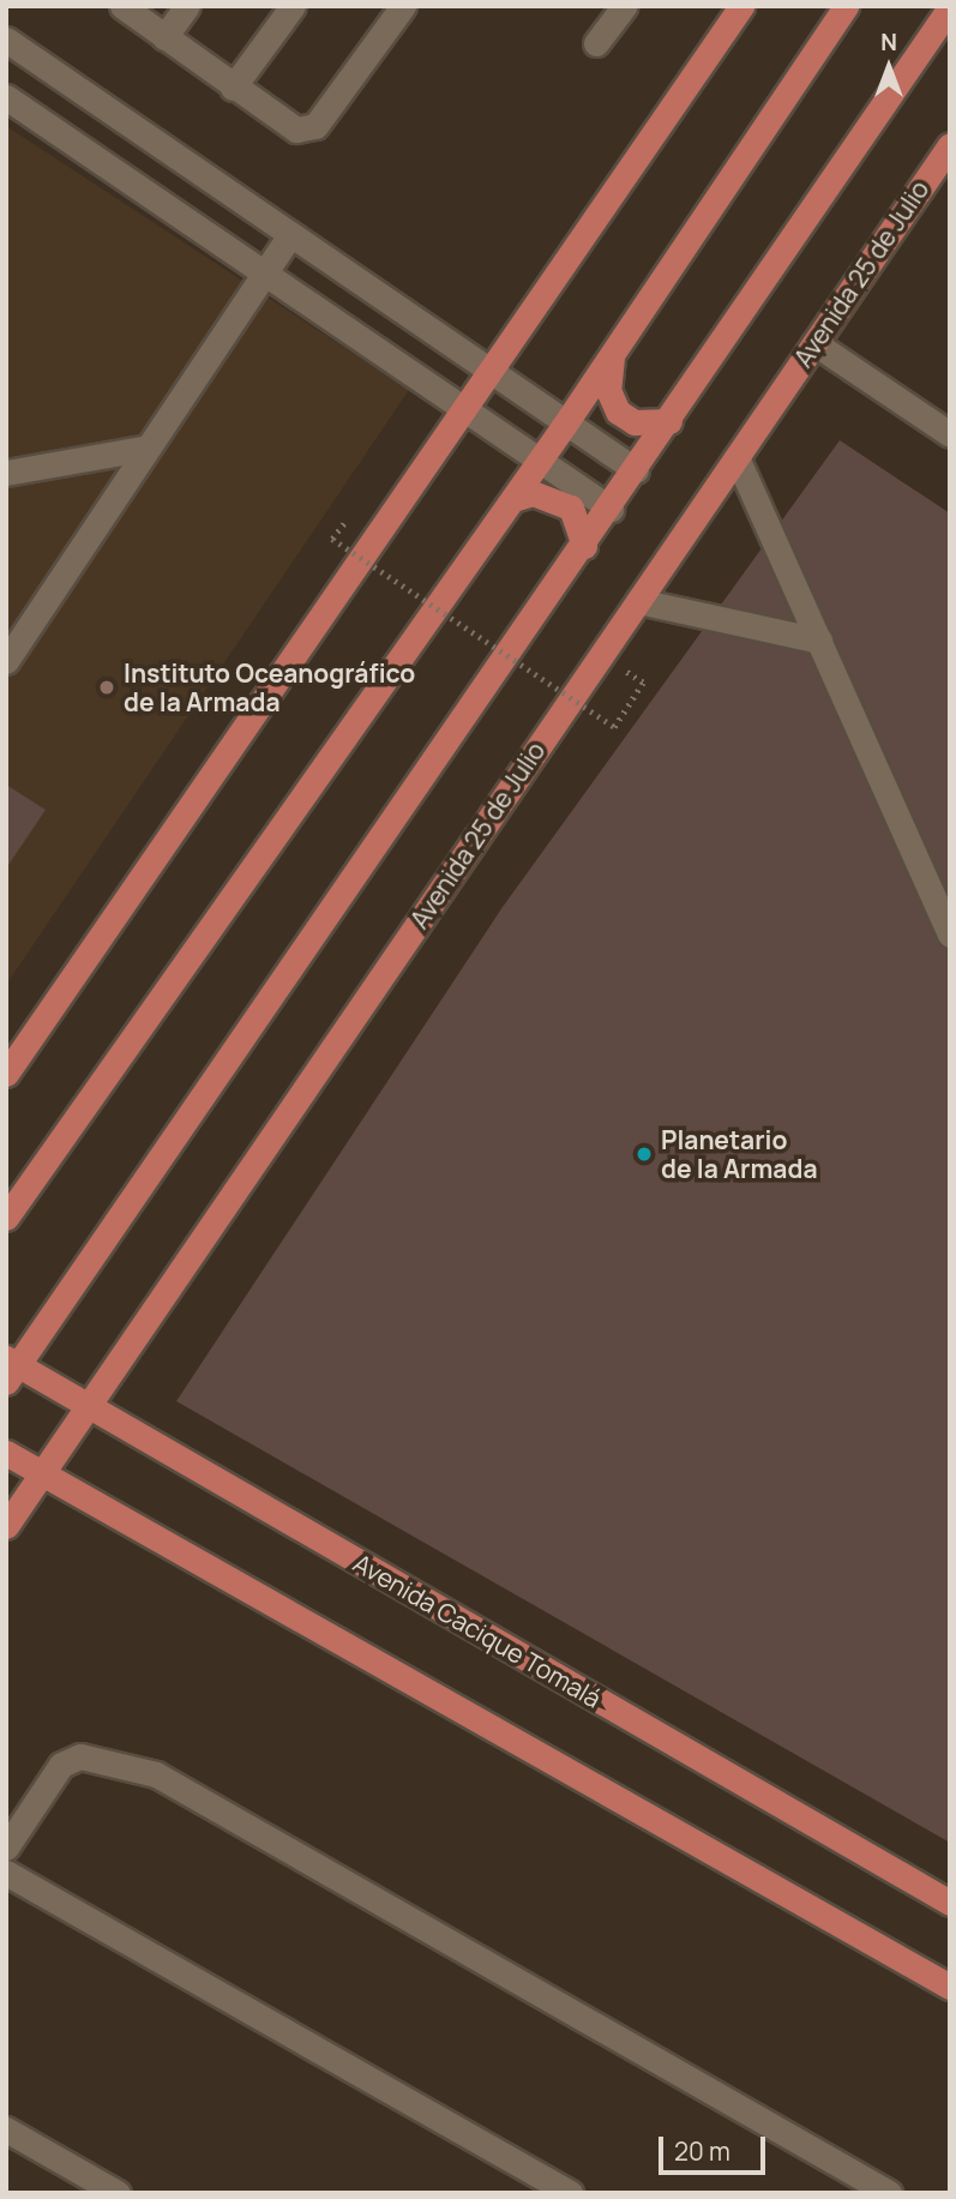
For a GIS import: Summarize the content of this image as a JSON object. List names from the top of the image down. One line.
{"streets":{"main road":["Avenida 25 de Julio","Avenida Cacique Tomalá"]},"crossings":[["Avenida 25 de Julio","Avenida Cacique Tomalá"]],"places":["Instituto Oceanográfico de la Armada","Planetario de la Armada"],"scale_bar":"20 m","north":"top"}
